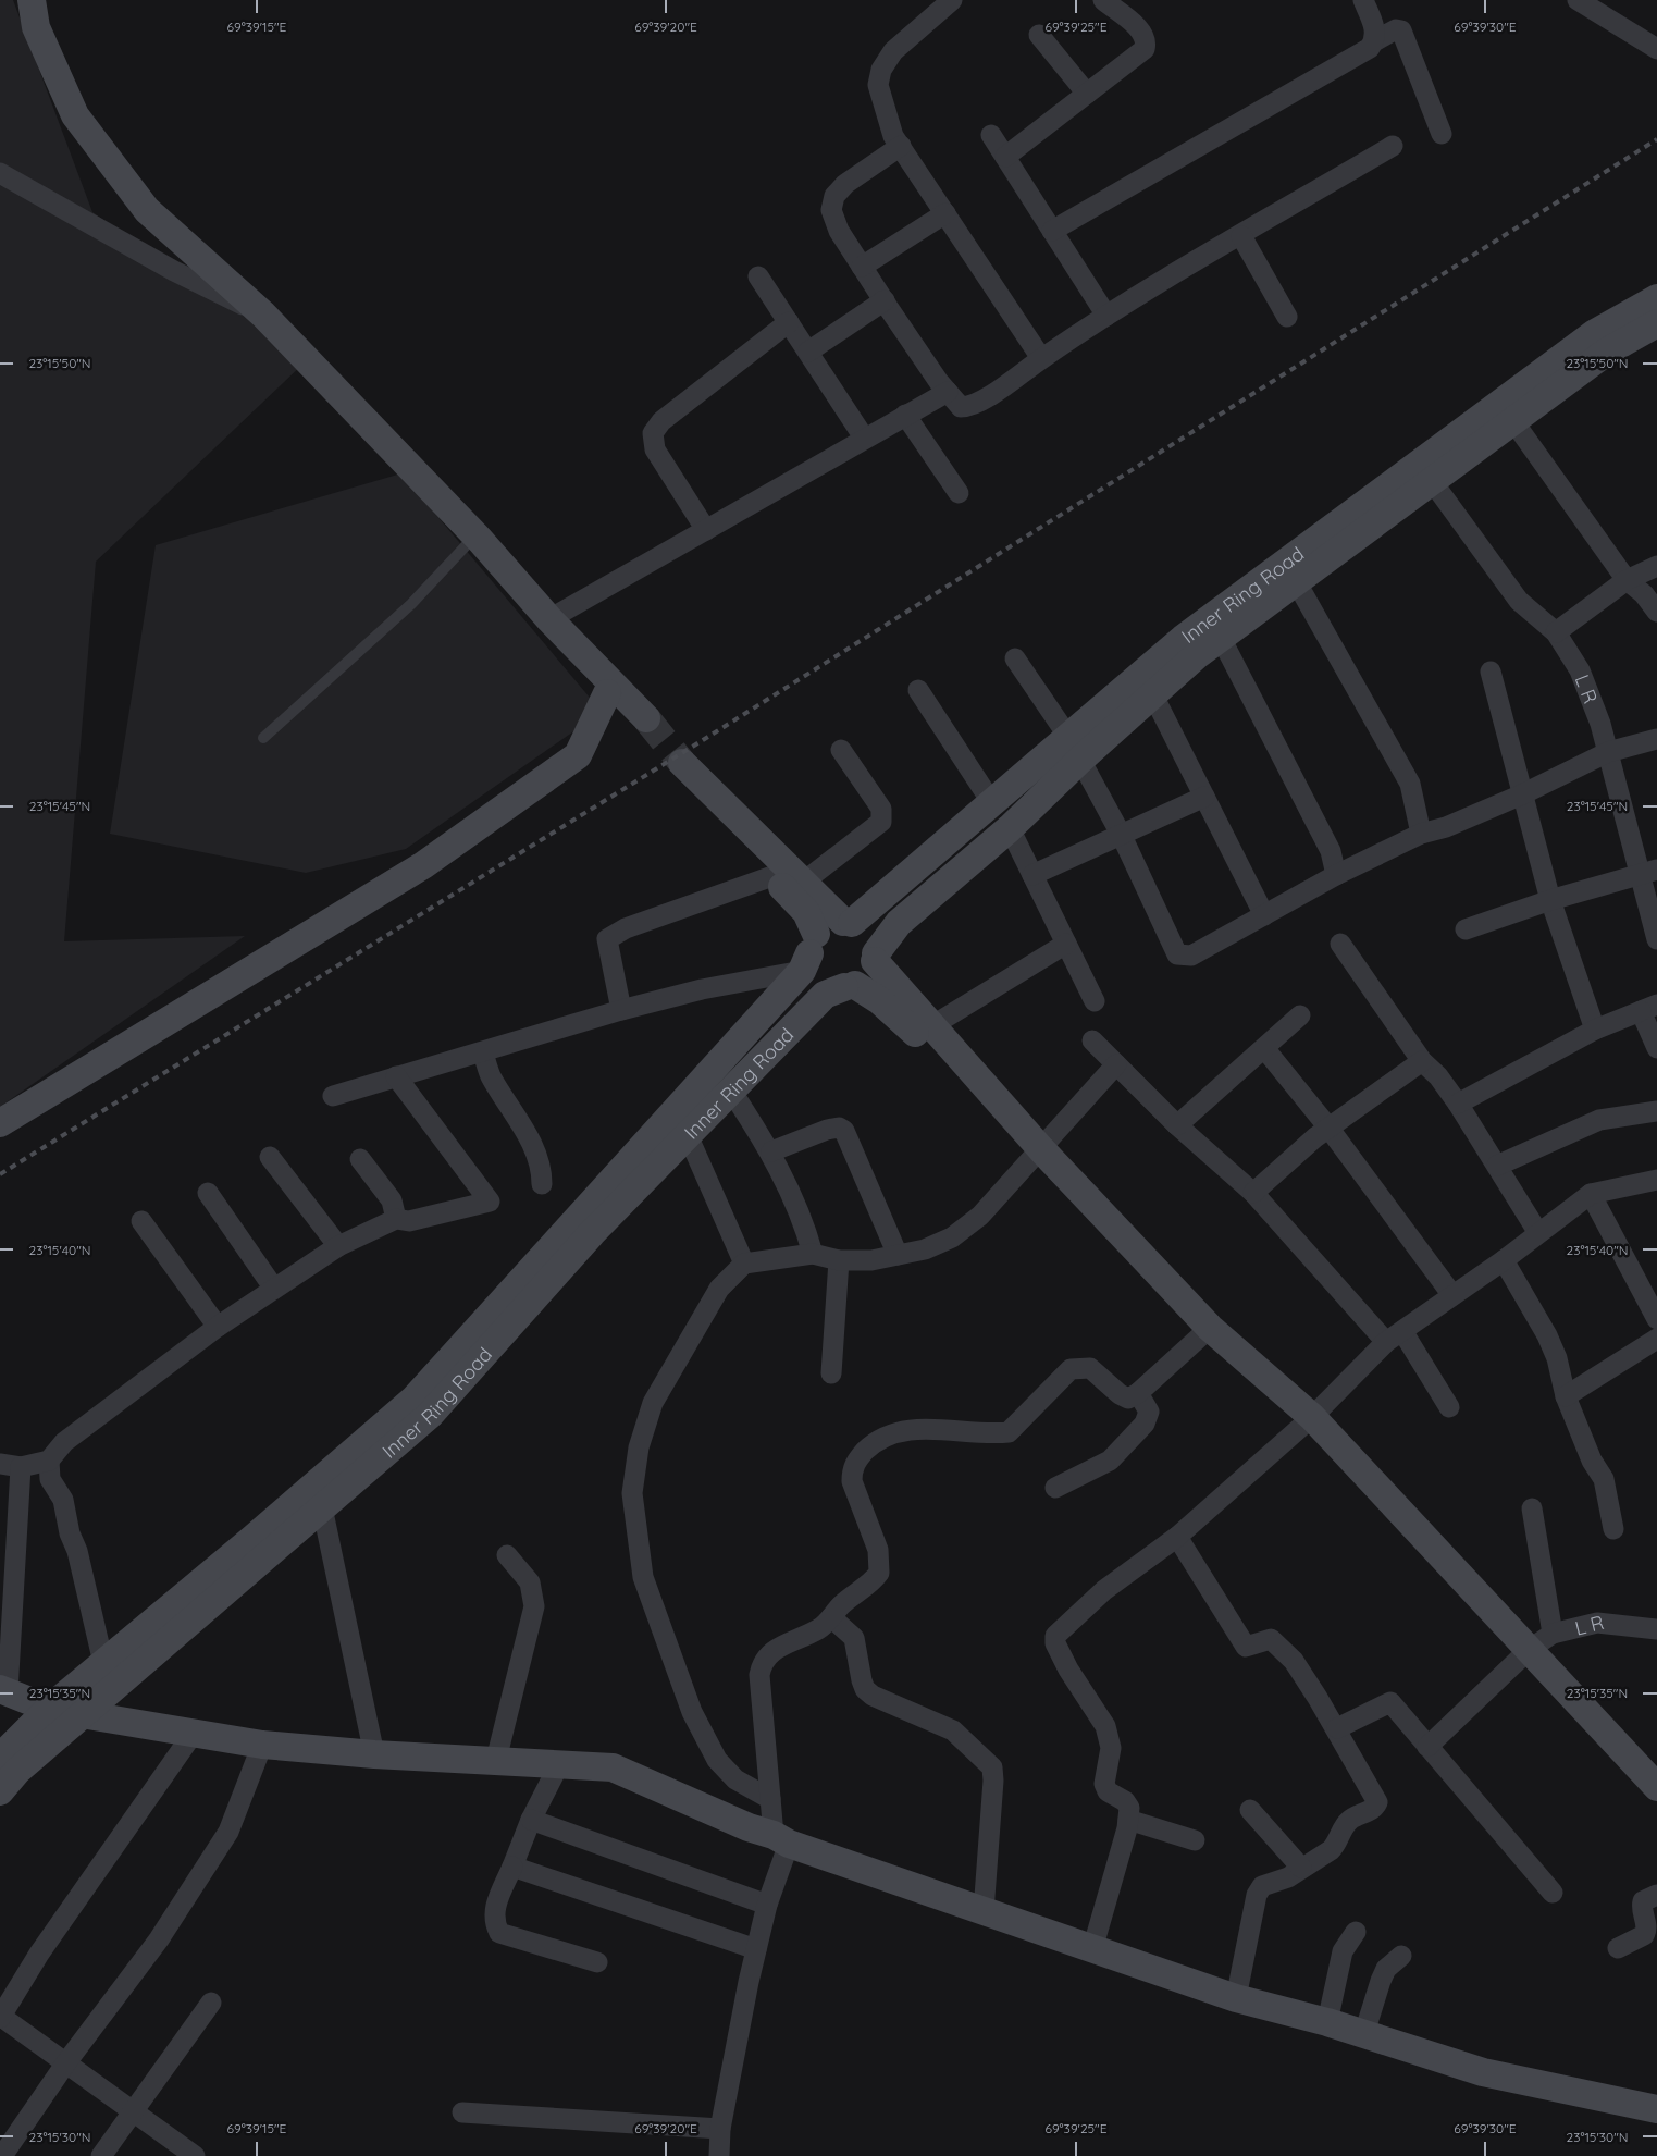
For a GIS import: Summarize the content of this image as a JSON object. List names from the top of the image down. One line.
{"streets":{"street":["Inner Ring Road","L R"]},"crossings":[["Inner Ring Road","L R"]],"coordinates":["69°39'15\"E","69°39'20\"E","69°39'25\"E","69°39'30\"E","23°15'50\"N","23°15'45\"N","23°15'40\"N","23°15'35\"N","23°15'30\"N"]}
